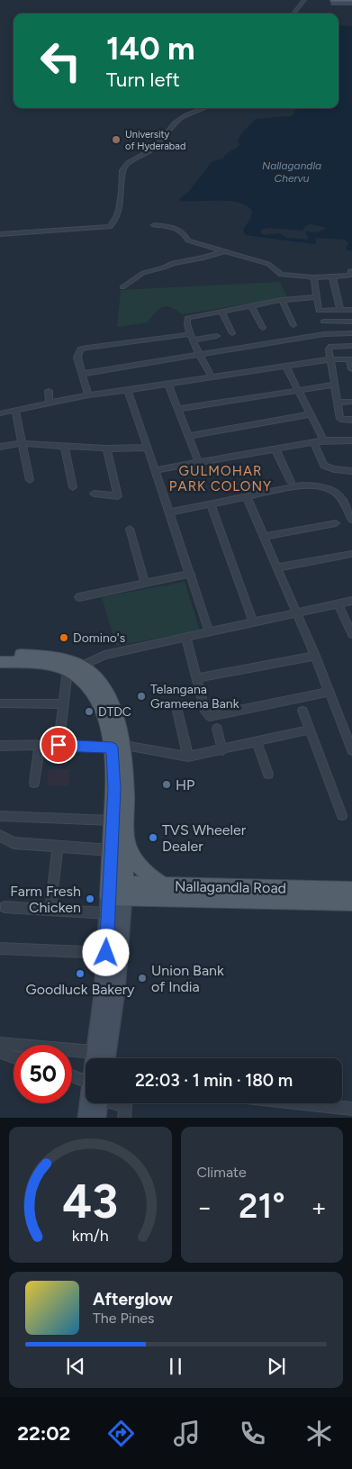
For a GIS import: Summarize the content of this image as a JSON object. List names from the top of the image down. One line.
{"streets":{"main road":["Nallagandla Road"]},"districts":["GULMOHAR PARK COLONY"],"water":["Nallagandla Chervu"],"places":["University of Hyderabad","Domino's","Telangana Grameena Bank","DTDC","HP","TVS Wheeler Dealer","Farm Fresh Chicken","Goodluck Bakery","Union Bank of India"],"page":{"turn":["140 m","Turn left"],"limit":"50","trip":"22:03 · 1 min · 180 m","tile":"Climate","heat":["−","21°","+"],"song":["Afterglow","The Pines"],"tabs":"22:02","gauge":["43","km/h"]}}
